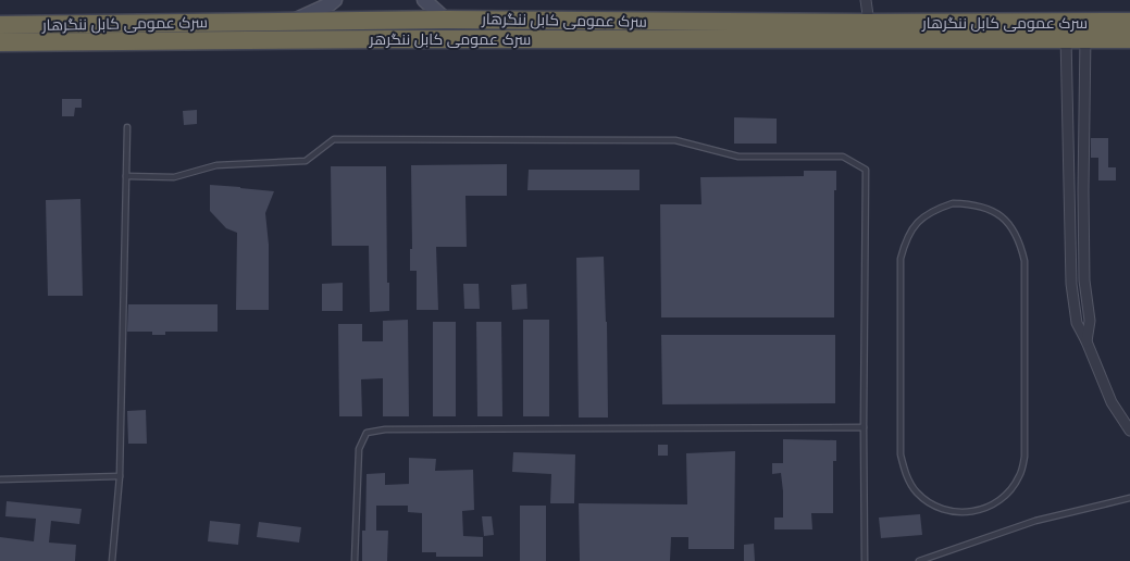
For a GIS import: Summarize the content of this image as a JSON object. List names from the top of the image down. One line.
{"streets":{"highway":["سرک عمومی کابل ننگرهار","سرک عمومی کابل ننگرهر"]},"crossings":[["سرک عمومی کابل ننگرهار","سرک عمومی کابل ننگرهر"]]}
